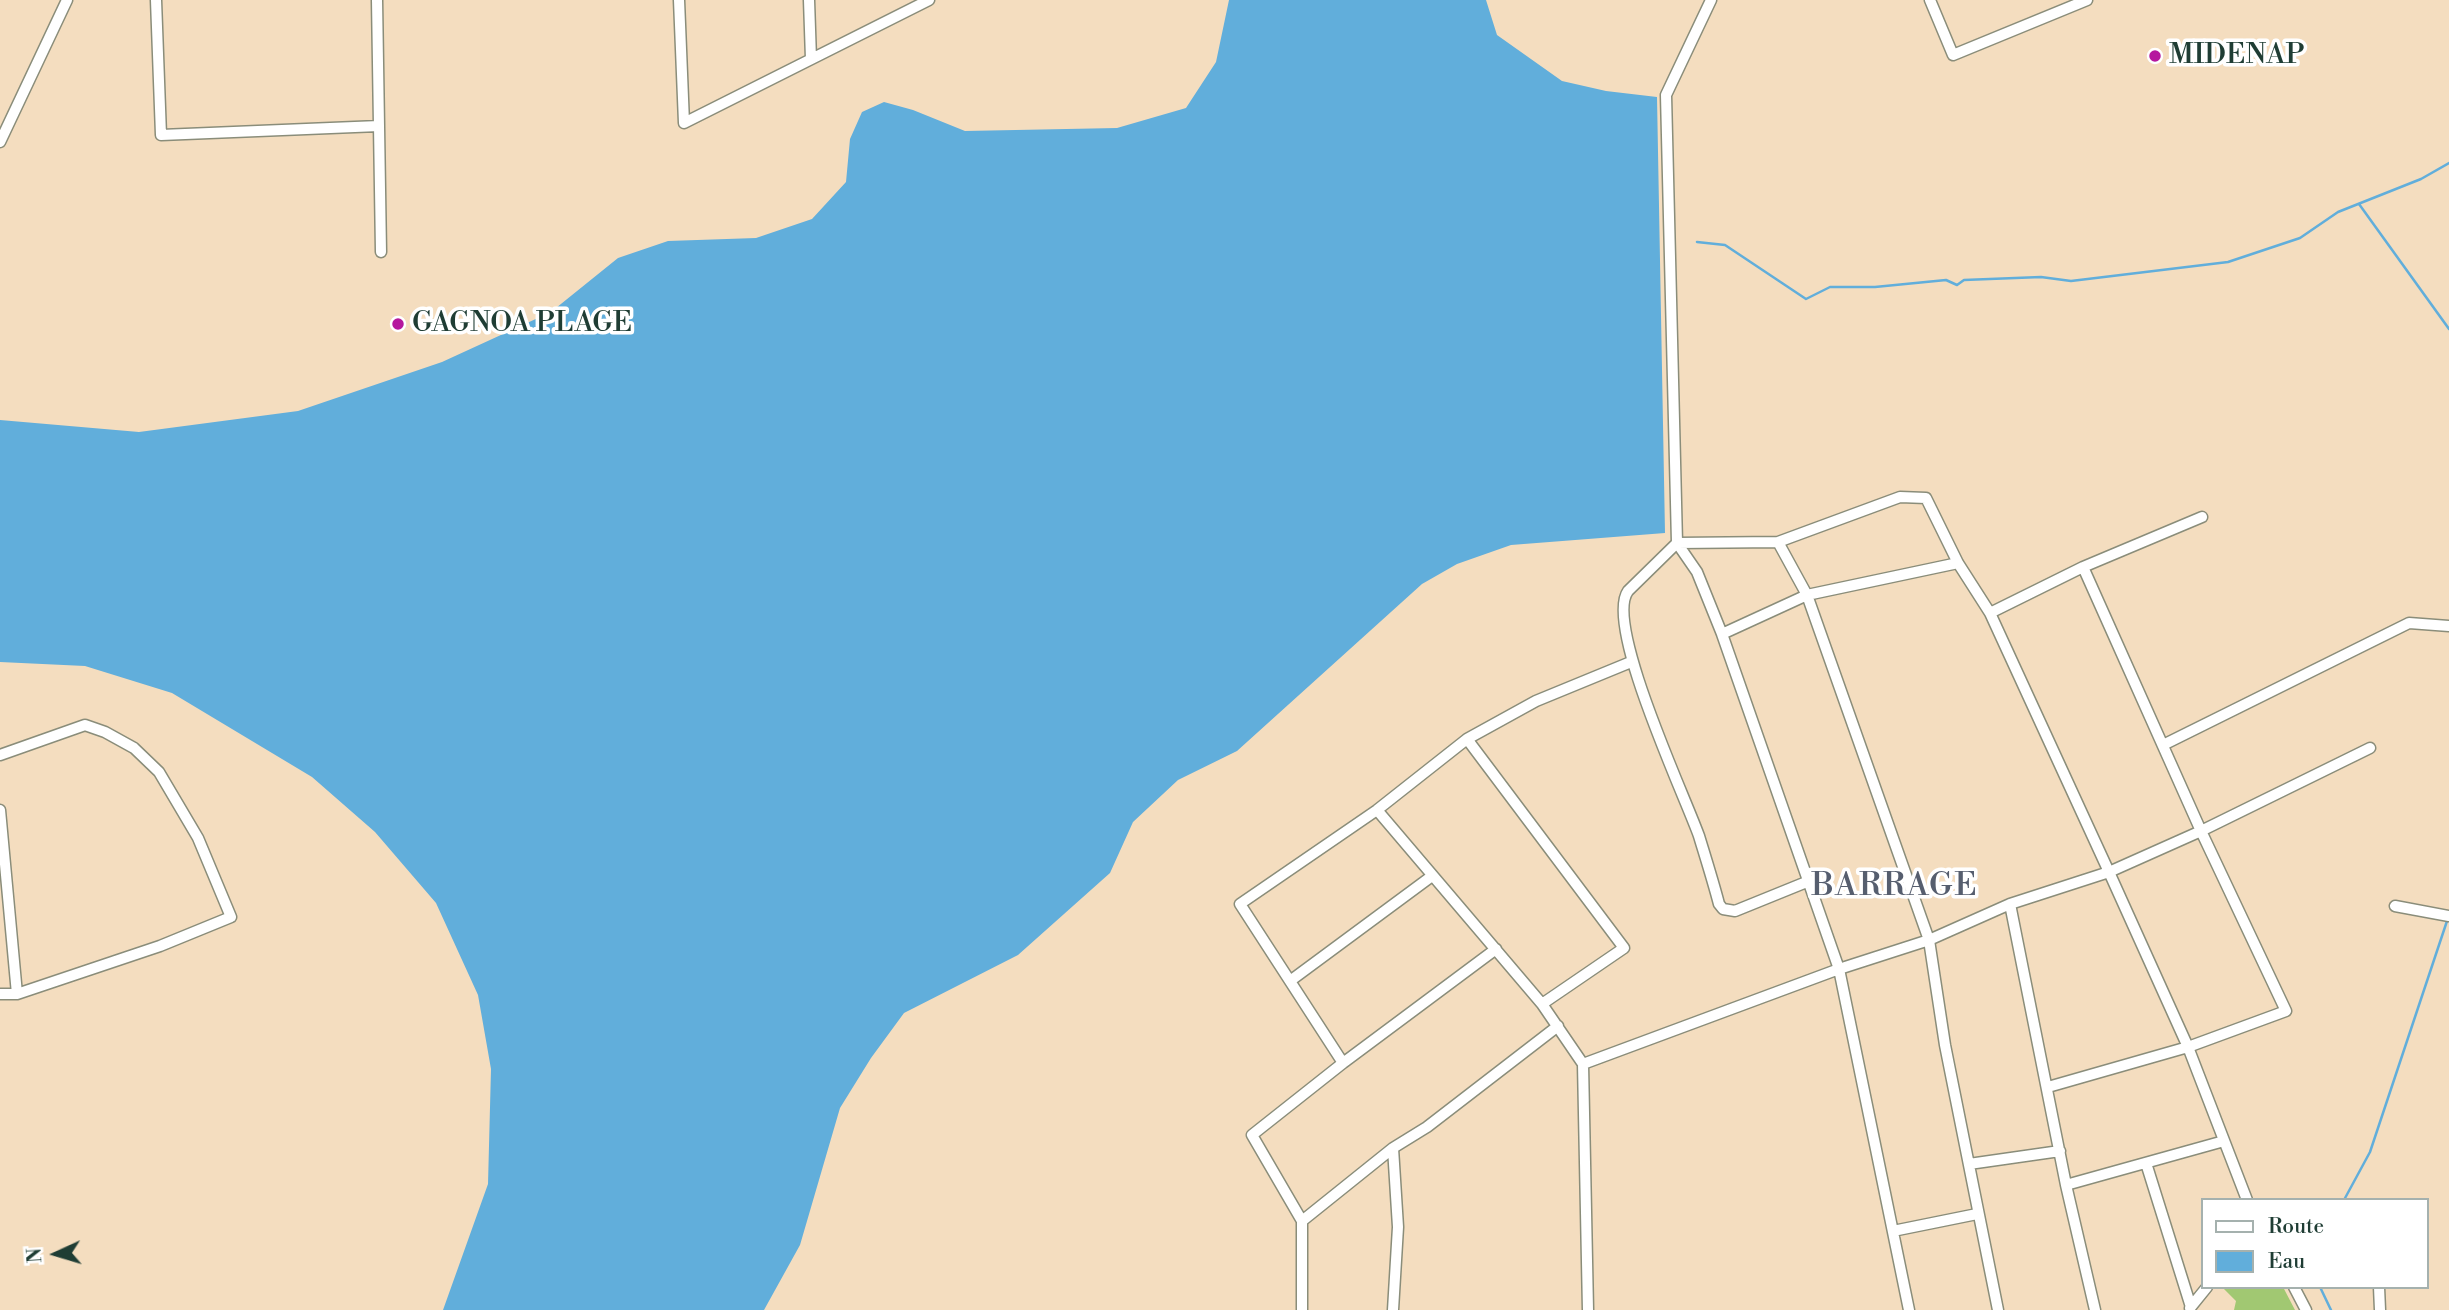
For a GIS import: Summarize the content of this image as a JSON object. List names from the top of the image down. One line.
{"districts":["BARRAGE"],"places":["MIDENAP","GAGNOA PLAGE"],"legend":["Route","Eau"],"north":"left"}
